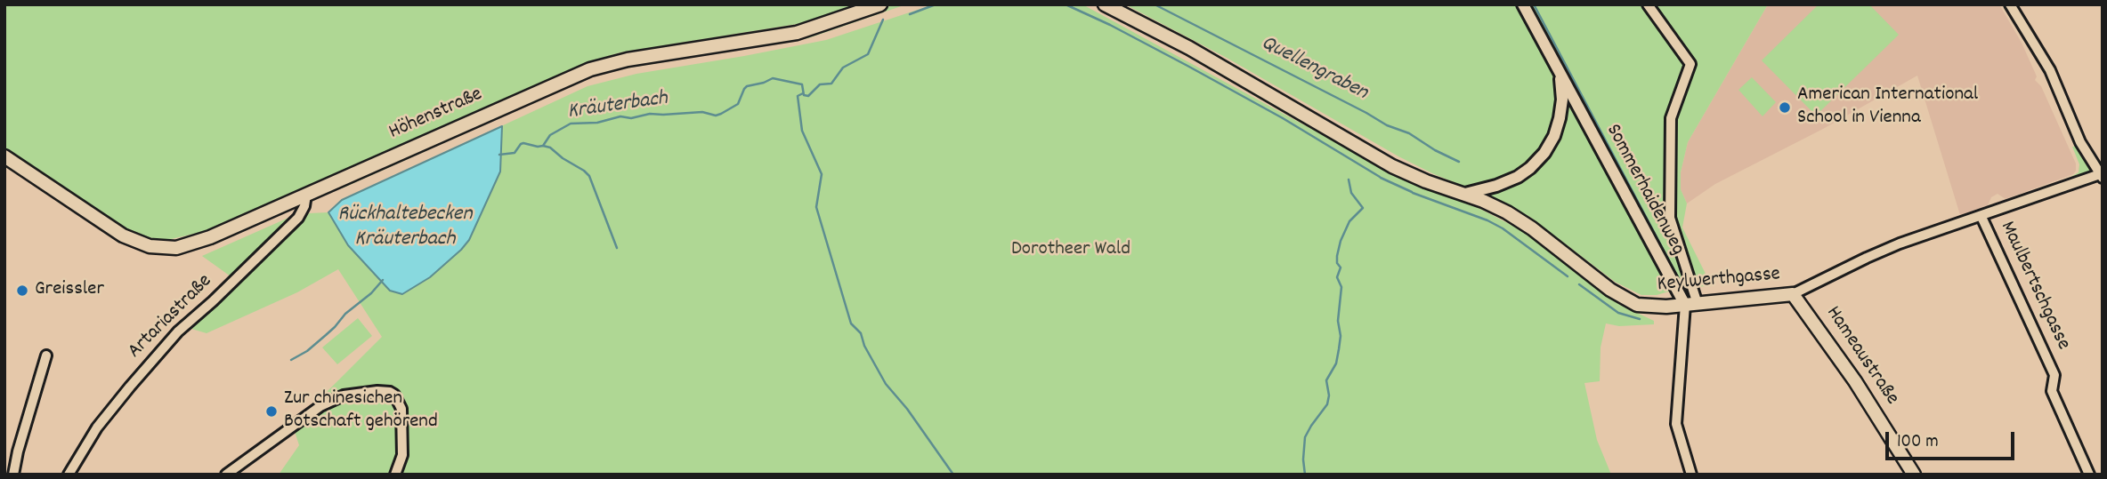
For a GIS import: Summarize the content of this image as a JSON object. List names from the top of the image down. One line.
{"streets":{"main road":["Höhenstraße","Keylwerthgasse","Hameaustraße"],"street":["Sommerhaidenweg","Maulbertschgasse","Artariastraße"]},"crossings":[["Höhenstraße","Artariastraße"],["Sommerhaidenweg","Keylwerthgasse"],["Keylwerthgasse","Maulbertschgasse"],["Keylwerthgasse","Hameaustraße"]],"water":["Quellengraben","Kräuterbach","Rückhaltebecken Kräuterbach"],"parks":["Dorotheer Wald"],"places":["American International School in Vienna","Greissler","Zur chinesichen Botschaft gehörend"],"scale_bar":"100 m"}
